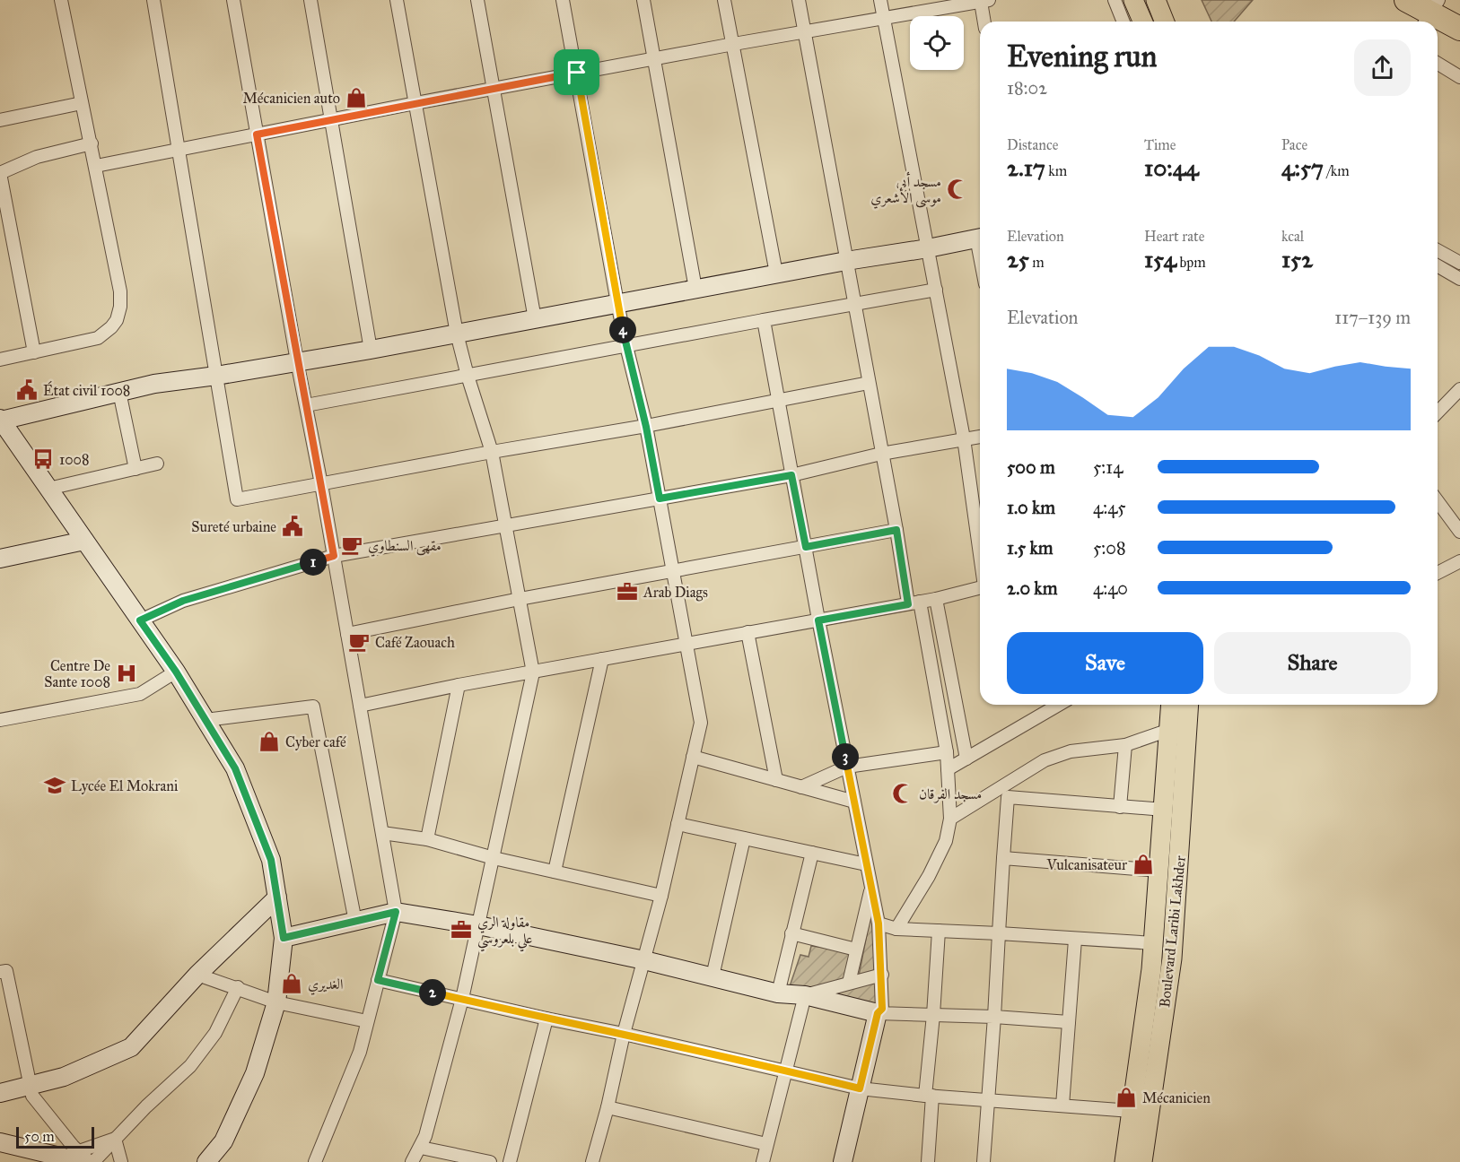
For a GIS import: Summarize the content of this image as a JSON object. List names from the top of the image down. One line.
{"streets":{"main road":["Boulevard Laribi Lakhder"]},"places":{"shop":["Mécanicien auto","Cyber café","Vulcanisateur","الغديري","Mécanicien"],"mosque":["مسجد أبي موسى الأشعري","مسجد الفرقان"],"public building":["État civil 1008","Sureté urbaine"],"bus stop":["1008"],"cafe":["مقهى السنطاوي","Café Zaouach"],"office":["Arab Diags","مقاولة الري علي بلعروسي"],"hospital":["Centre De Sante 1008"],"school or university":["Lycée El Mokrani"]},"scale_bar":"50 m","page":{"heading":["Evening run","18:02"],"stats":[["Distance","2.17 km"],["Time","10:44"],["Pace","4:57 /km"],["Elevation","25 m"],["Heart rate","154 bpm"],["kcal","152"]],"chart":["Elevation","117–139 m"],"pins":["4","1","3","2"],"list":[{"name":"500 m","note":"5:14"},{"name":"1.0 km","note":"4:45"},{"name":"1.5 km","note":"5:08"},{"name":"2.0 km","note":"4:40"}],"buttons":["Save","Share"],"scale":"50 m"}}
